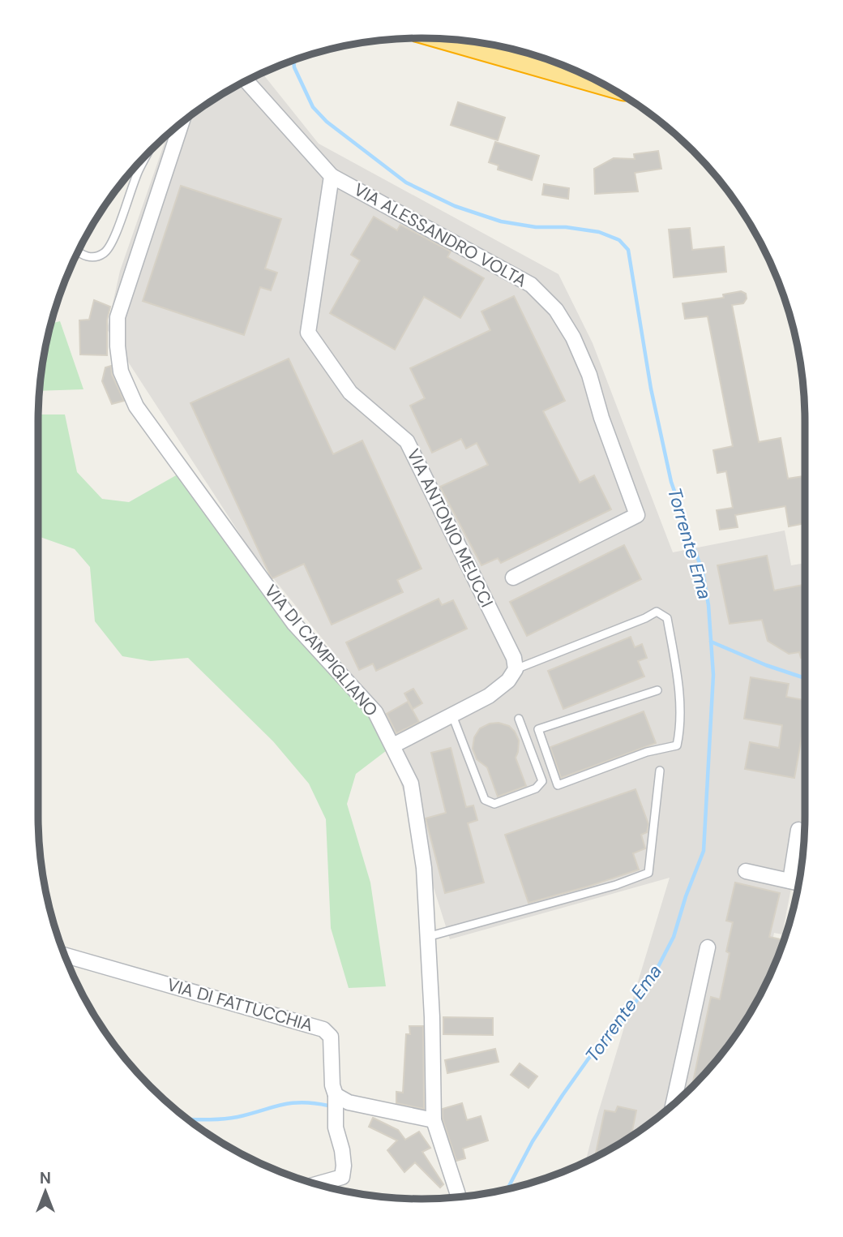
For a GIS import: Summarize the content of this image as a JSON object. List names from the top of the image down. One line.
{"streets":{"street":["VIA ALESSANDRO VOLTA","VIA ANTONIO MEUCCI","VIA DI CAMPIGLIANO","VIA DI FATTUCCHIA"]},"crossings":[["VIA ALESSANDRO VOLTA","VIA ANTONIO MEUCCI"]],"water":["Torrente Ema"],"north":"top"}
